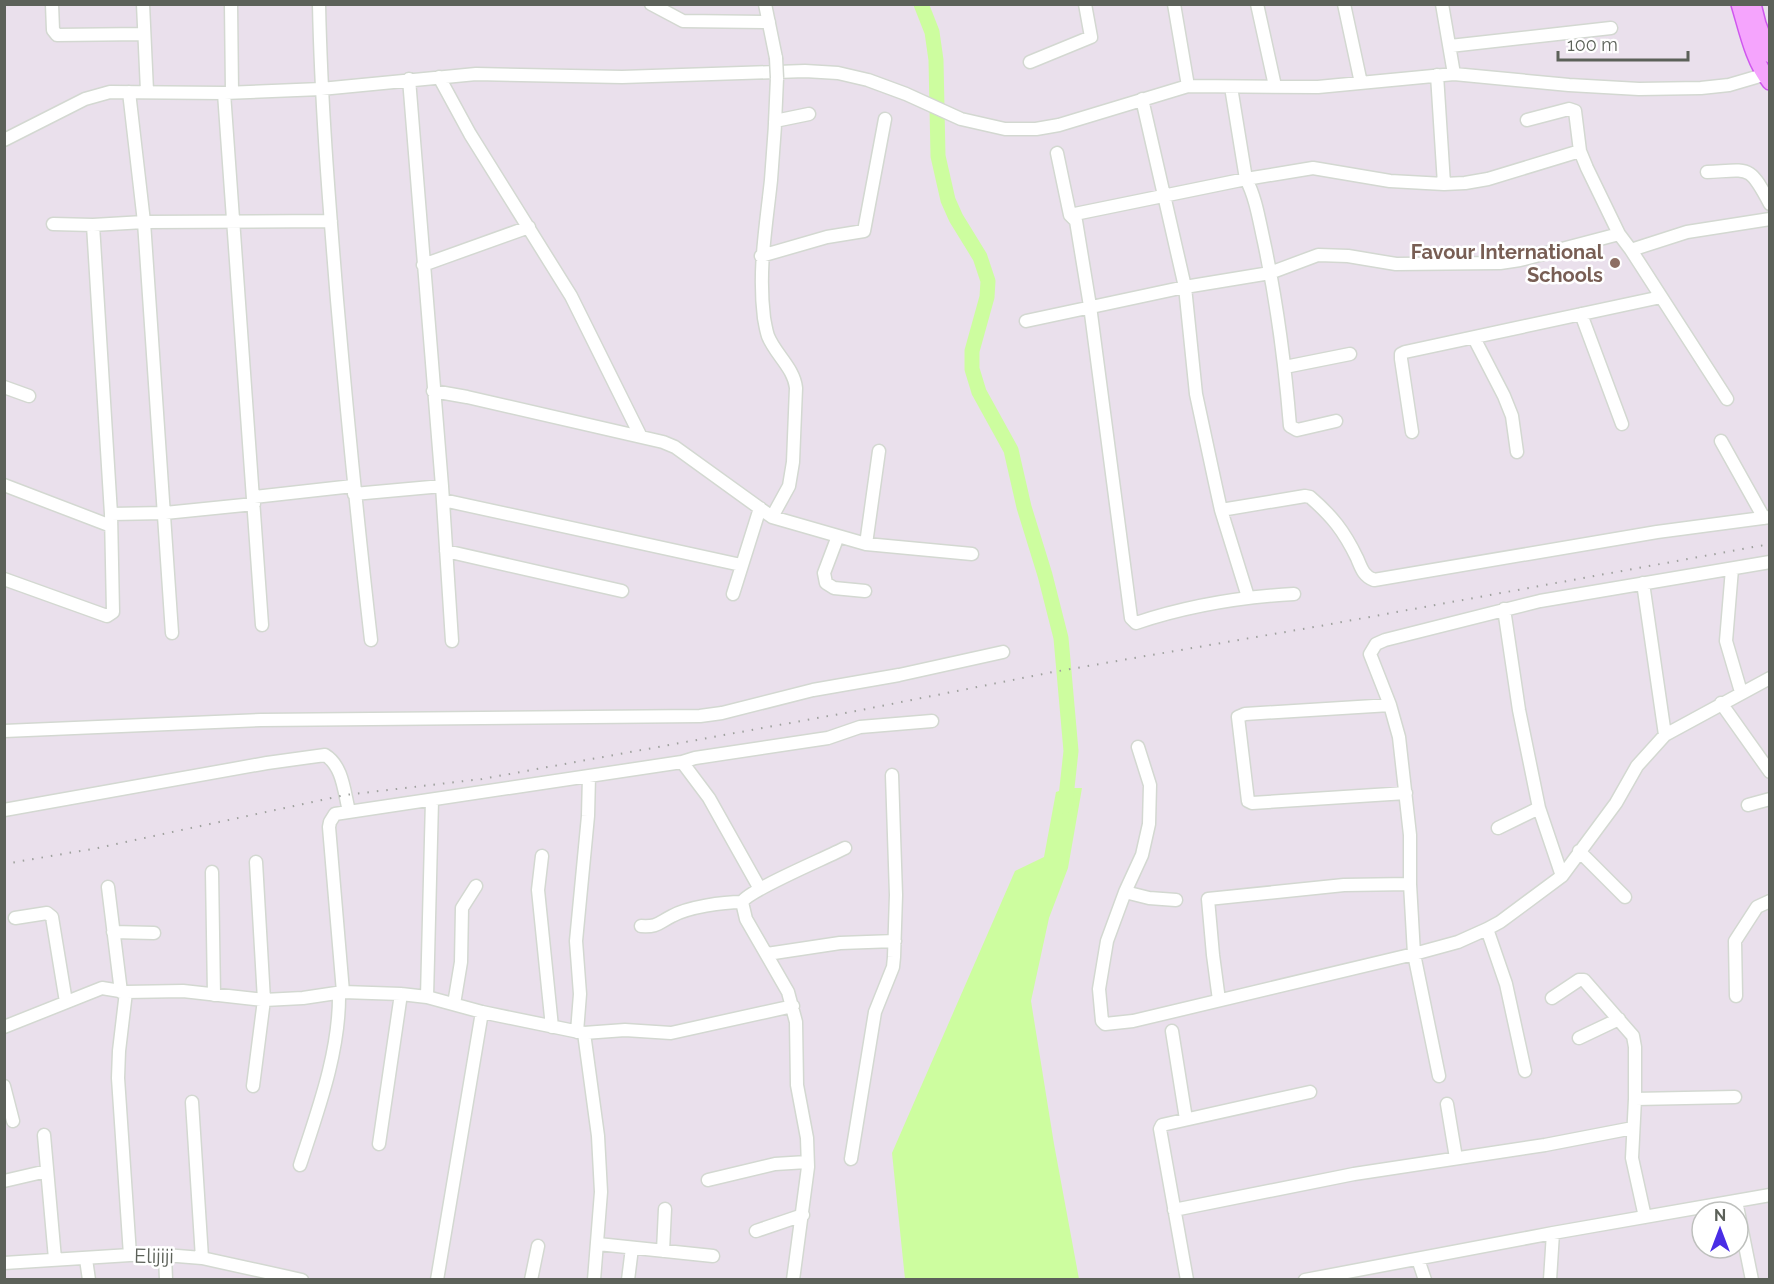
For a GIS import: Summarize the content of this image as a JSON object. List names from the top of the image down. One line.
{"streets":{"street":["Elijiji"]},"places":["Favour International Schools"],"scale_bar":"100 m","north":"top"}
